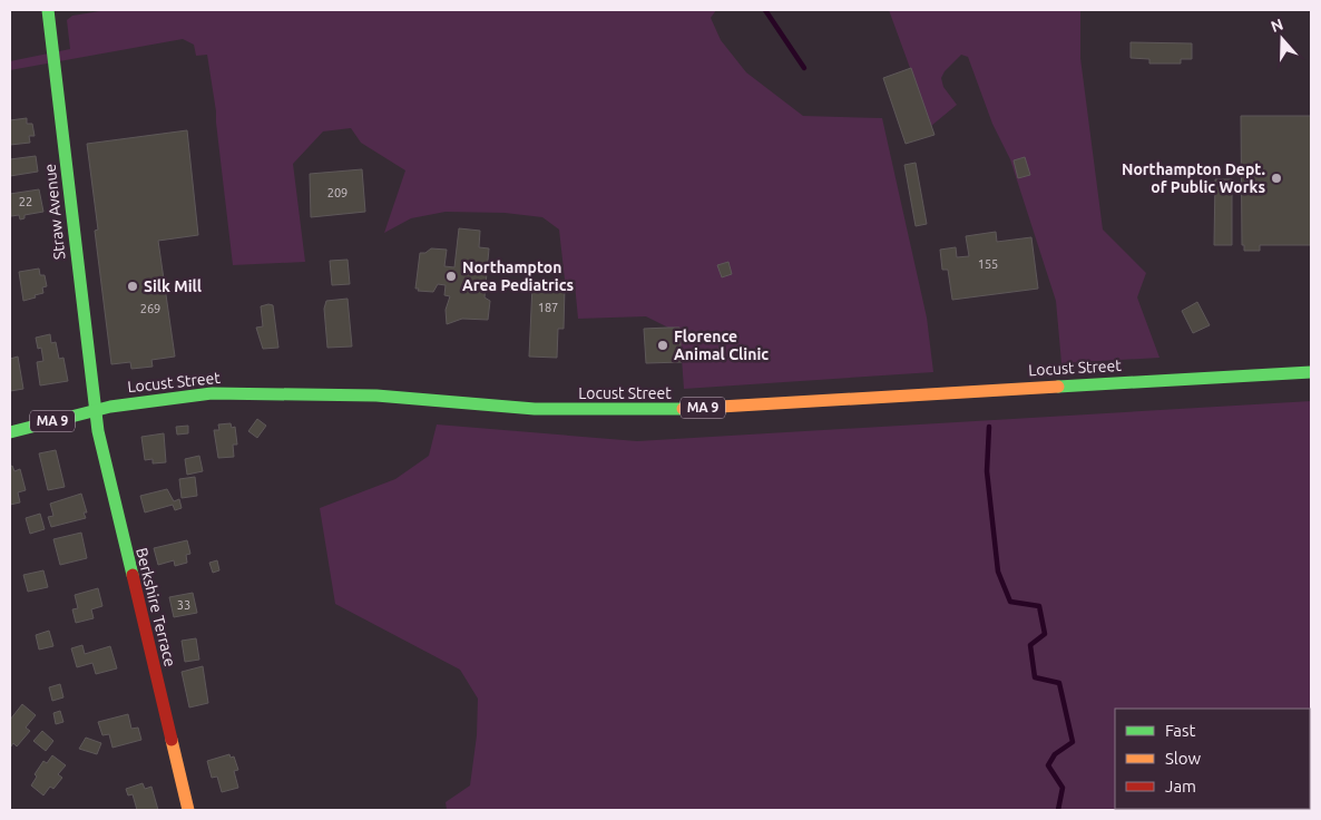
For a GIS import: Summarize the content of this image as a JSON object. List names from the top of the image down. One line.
{"streets":{"main road":["Straw Avenue","Locust Street","MA 9","Berkshire Terrace"]},"crossings":[["Straw Avenue","Locust Street"],["Straw Avenue","Berkshire Terrace"],["Locust Street","Berkshire Terrace"]],"places":["Northampton Dept. of Public Works","Northampton Area Pediatrics","Silk Mill","Florence Animal Clinic"],"house_numbers":["209","22","155","187","269","33"],"legend":["Fast","Slow","Jam"],"north":"top"}
